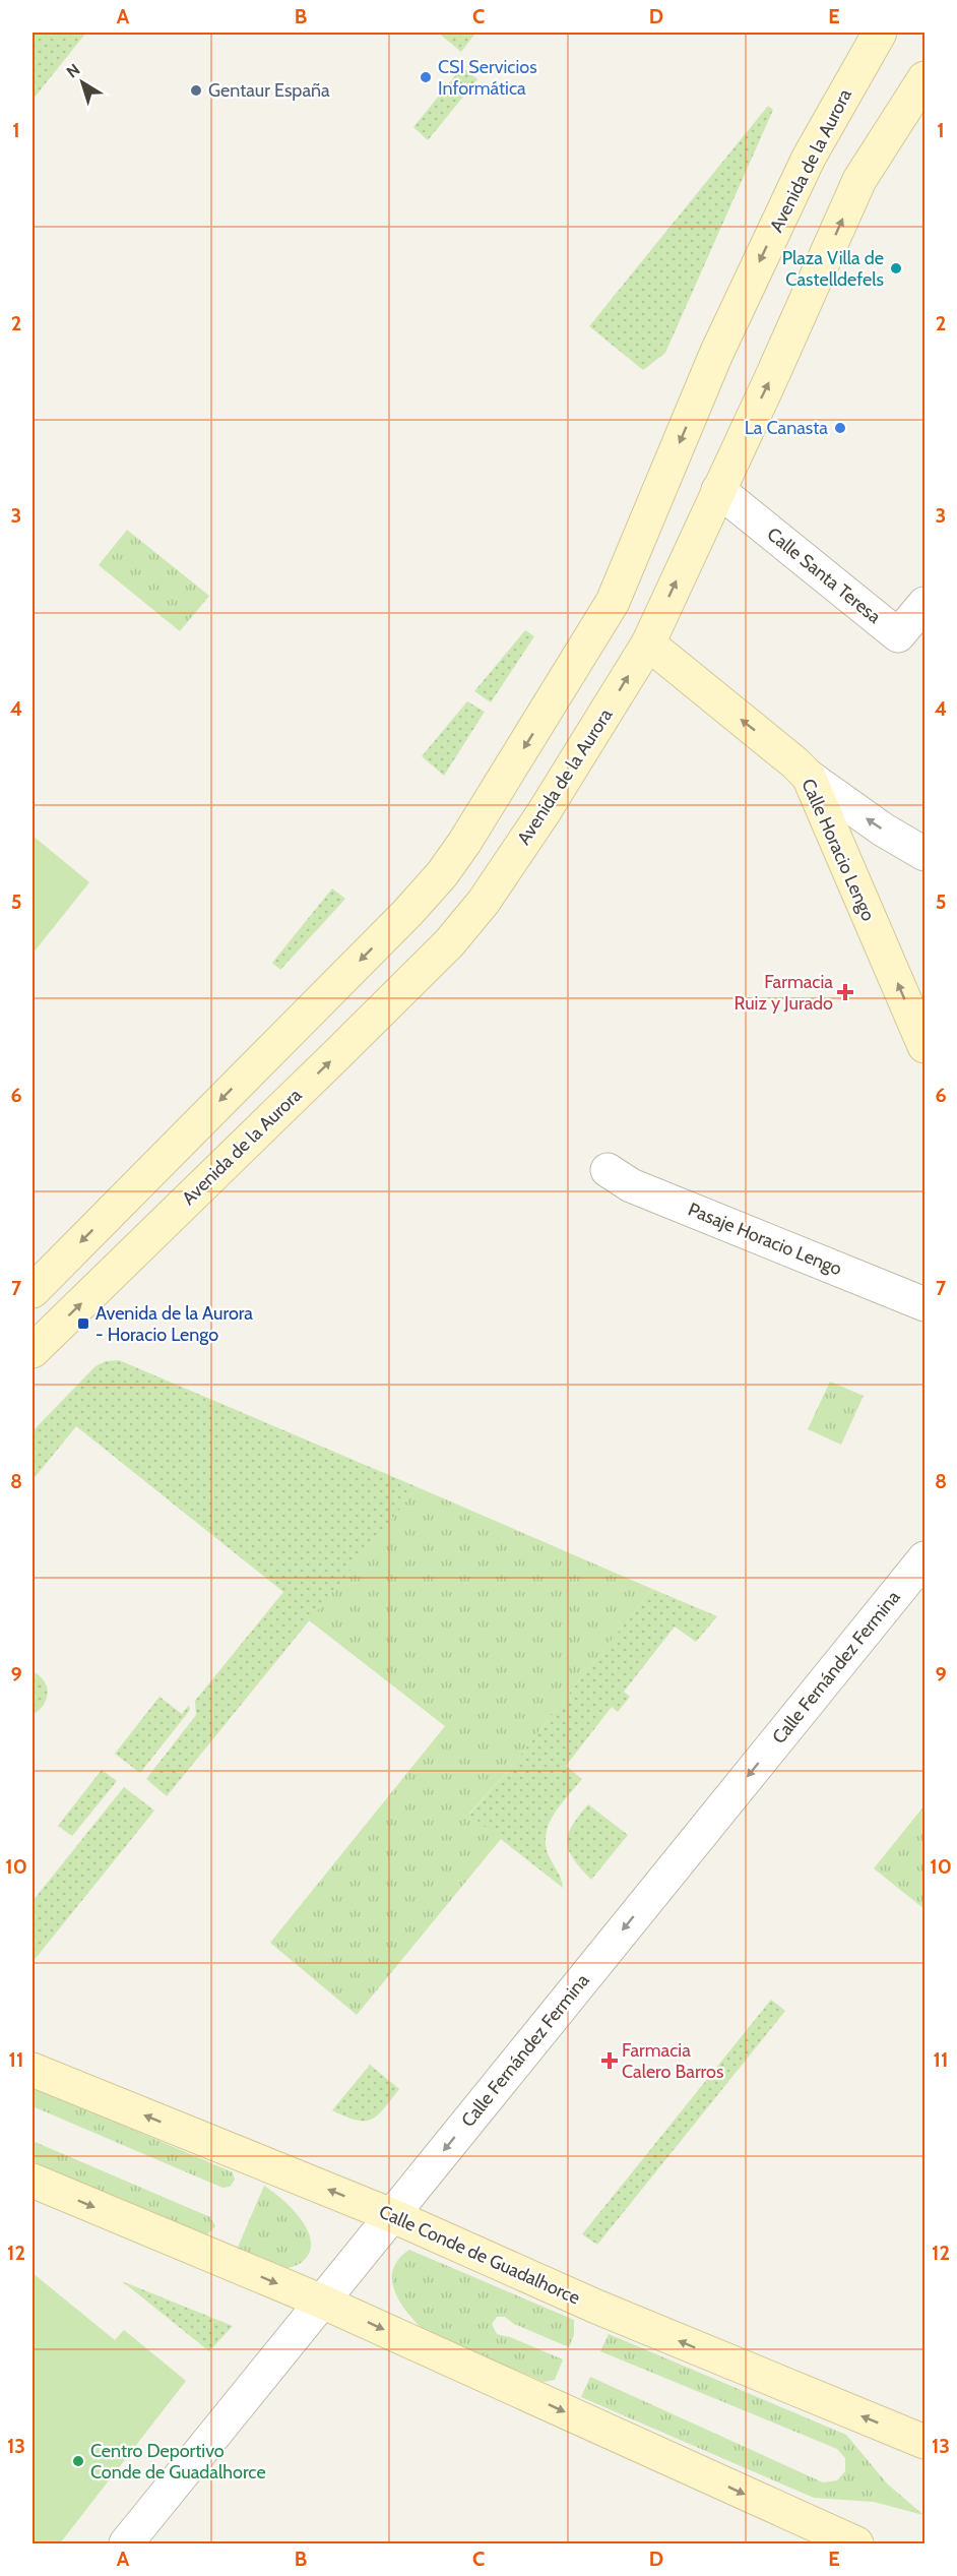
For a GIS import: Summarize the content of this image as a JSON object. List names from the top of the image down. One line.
{"streets":{"main road":["Avenida de la Aurora","Calle Horacio Lengo","Calle Conde de Guadalhorce"],"street":["Calle Santa Teresa","Pasaje Horacio Lengo","Calle Fernández Fermina"]},"crossings":[["Avenida de la Aurora","Calle Santa Teresa"],["Avenida de la Aurora","Calle Horacio Lengo"],["Calle Fernández Fermina","Calle Conde de Guadalhorce"]],"one_way":["Calle Horacio Lengo","Calle Fernández Fermina"],"places":{"other":["CSI Servicios Informática","Gentaur España","Plaza Villa de Castelldefels","La Canasta","Centro Deportivo Conde de Guadalhorce"],"health":["Farmacia Ruiz y Jurado","Farmacia Calero Barros"],"transit":["Avenida de la Aurora - Horacio Lengo"]},"north":"top left","grid":{"columns":["A","B","C","D","E"],"rows":["1","2","3","4","5","6","7","8","9","10","11","12","13"]}}
